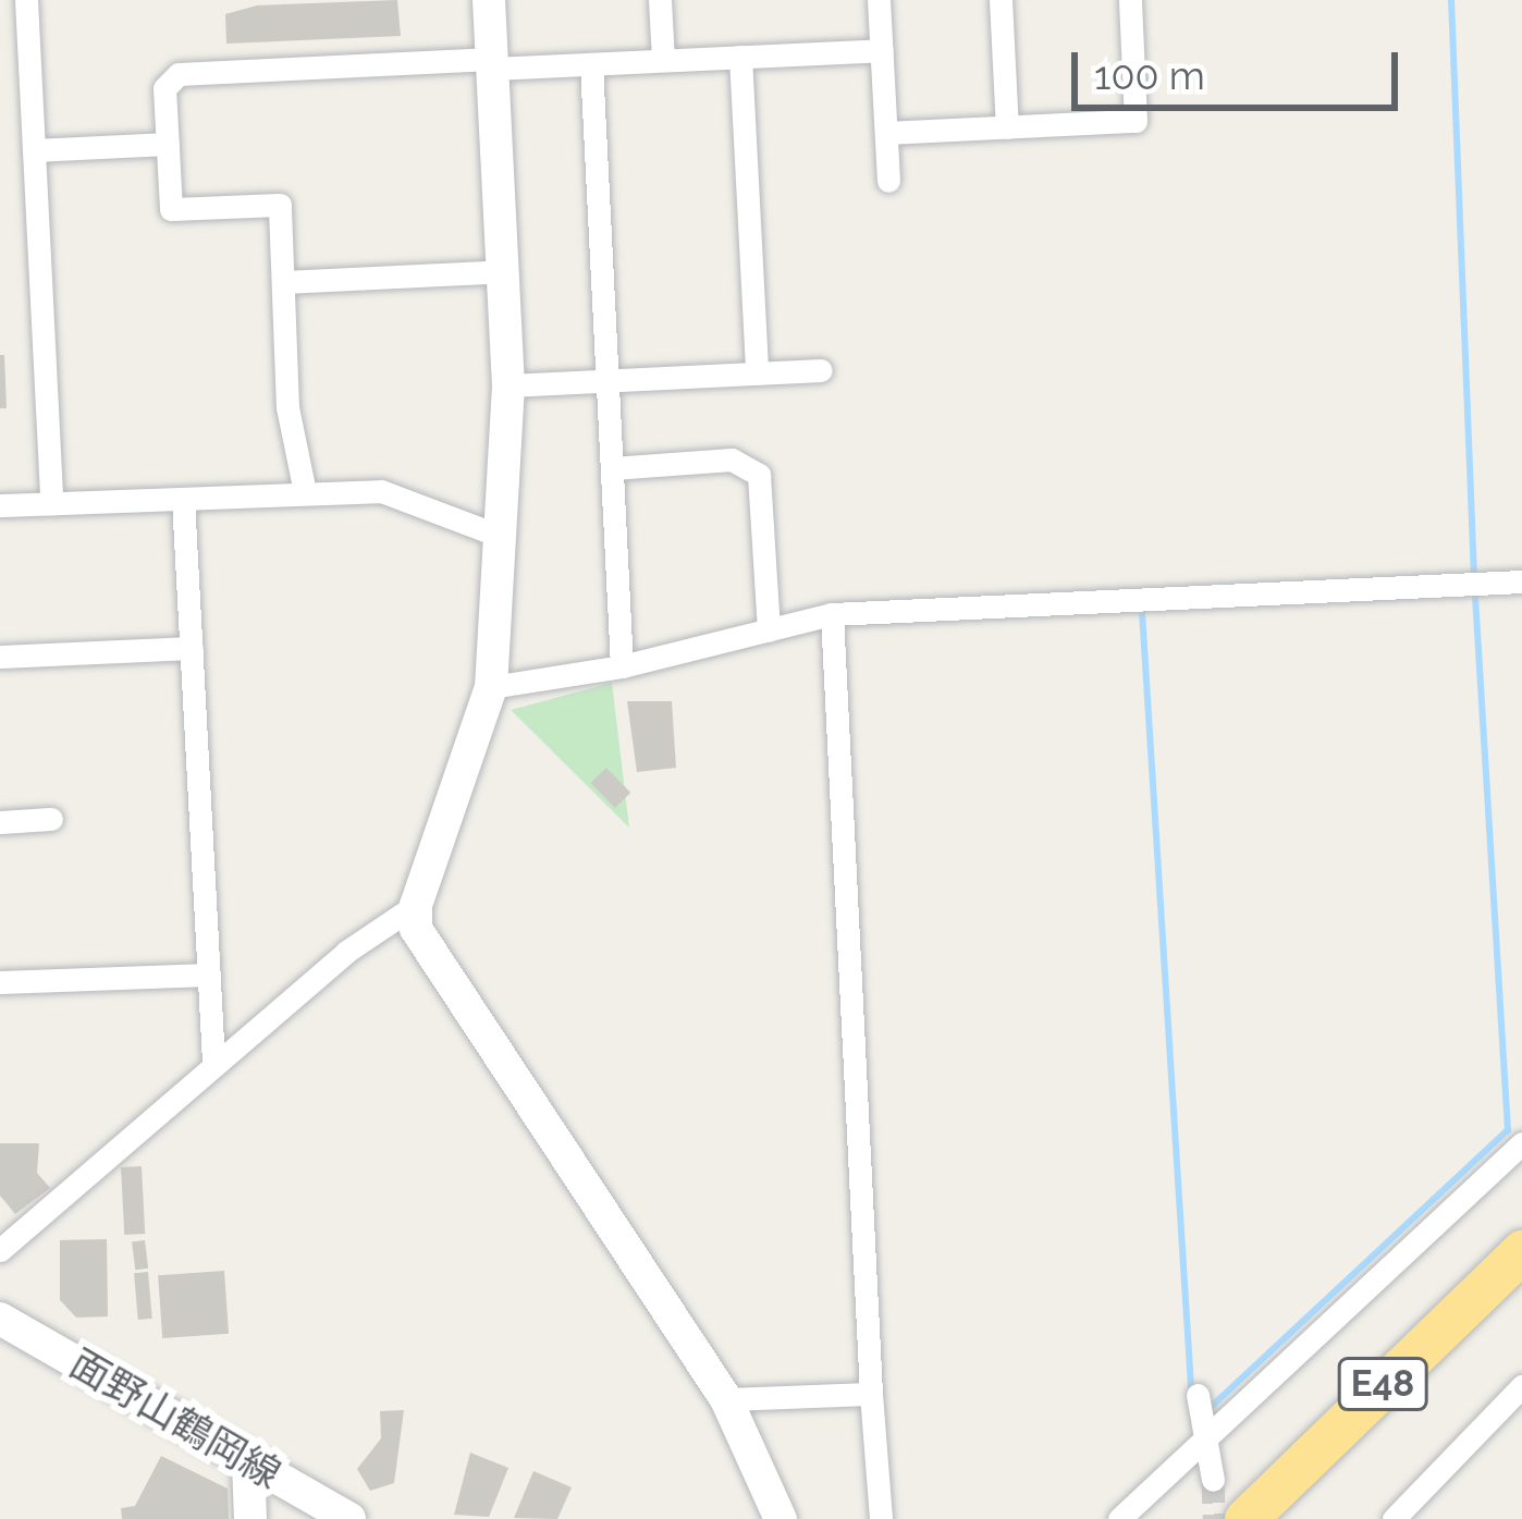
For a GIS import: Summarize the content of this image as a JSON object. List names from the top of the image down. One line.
{"streets":{"highway":["E48"],"street":["面野山鶴岡線"]},"scale_bar":"100 m"}
